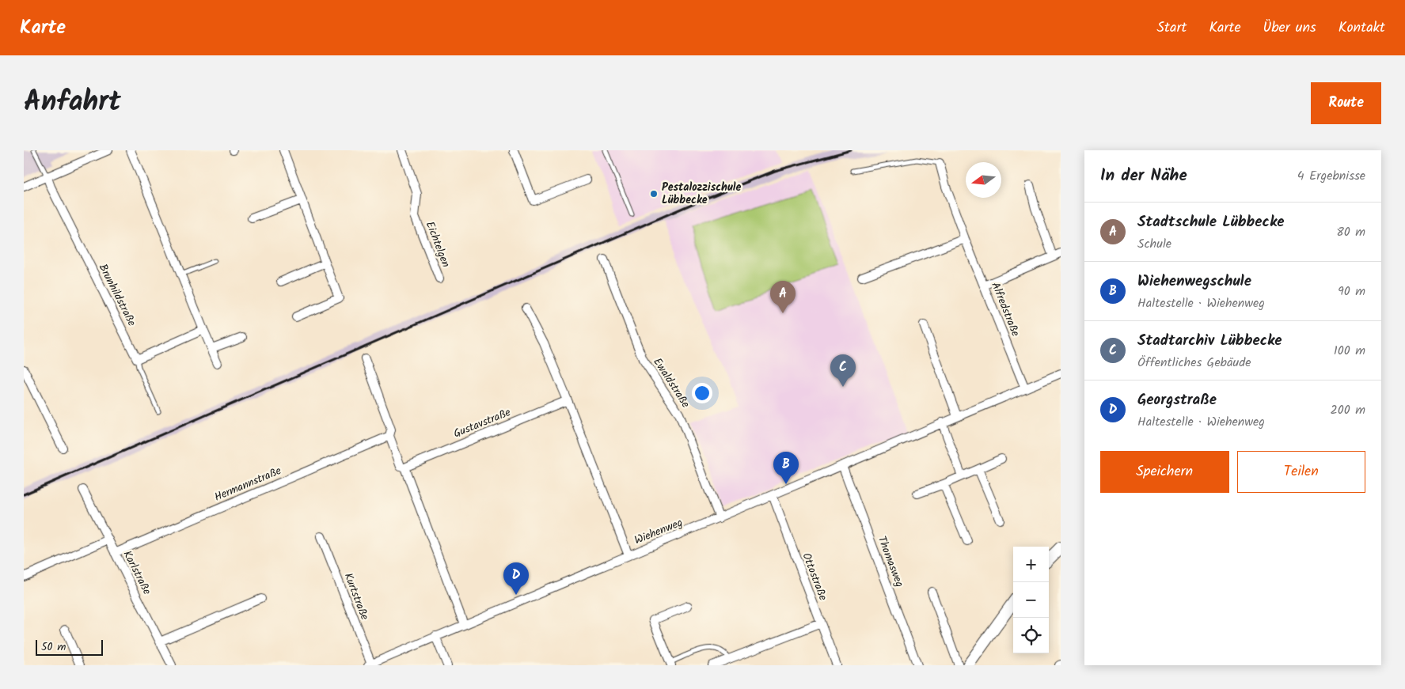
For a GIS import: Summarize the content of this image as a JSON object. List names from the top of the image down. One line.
{"streets":{"street":["Eichtelgen","Brunhildstraße","Alfredstraße","Ewaldstraße","Gustavstraße","Hermannstraße","Wiehenweg","Thomasweg","Karlstraße","Ottostraße","Kurtstraße"]},"crossings":[["Alfredstraße","Wiehenweg"],["Ewaldstraße","Wiehenweg"],["Hermannstraße","Karlstraße"],["Wiehenweg","Thomasweg"],["Wiehenweg","Ottostraße"],["Wiehenweg","Kurtstraße"]],"places":["Pestalozzischule Lübbecke"],"scale_bar":"50 m","north":"left","page":{"header":"Karte","nav":["Start","Karte","Über uns","Kontakt"],"title":"Anfahrt","buttons":["Route",["Speichern","Teilen"]],"heading":["In der Nähe","4 Ergebnisse"],"list":[{"mark":"A","name":"Stadtschule Lübbecke","note":"Schule","value":"80 m"},{"mark":"B","name":"Wiehenwegschule","note":"Haltestelle · Wiehenweg","value":"90 m"},{"mark":"C","name":"Stadtarchiv Lübbecke","note":"Öffentliches Gebäude","value":"100 m"},{"mark":"D","name":"Georgstraße","note":"Haltestelle · Wiehenweg","value":"200 m"}],"pins":["A","C","B","D"],"map_buttons":["+","−"],"scale":"50 m"}}
